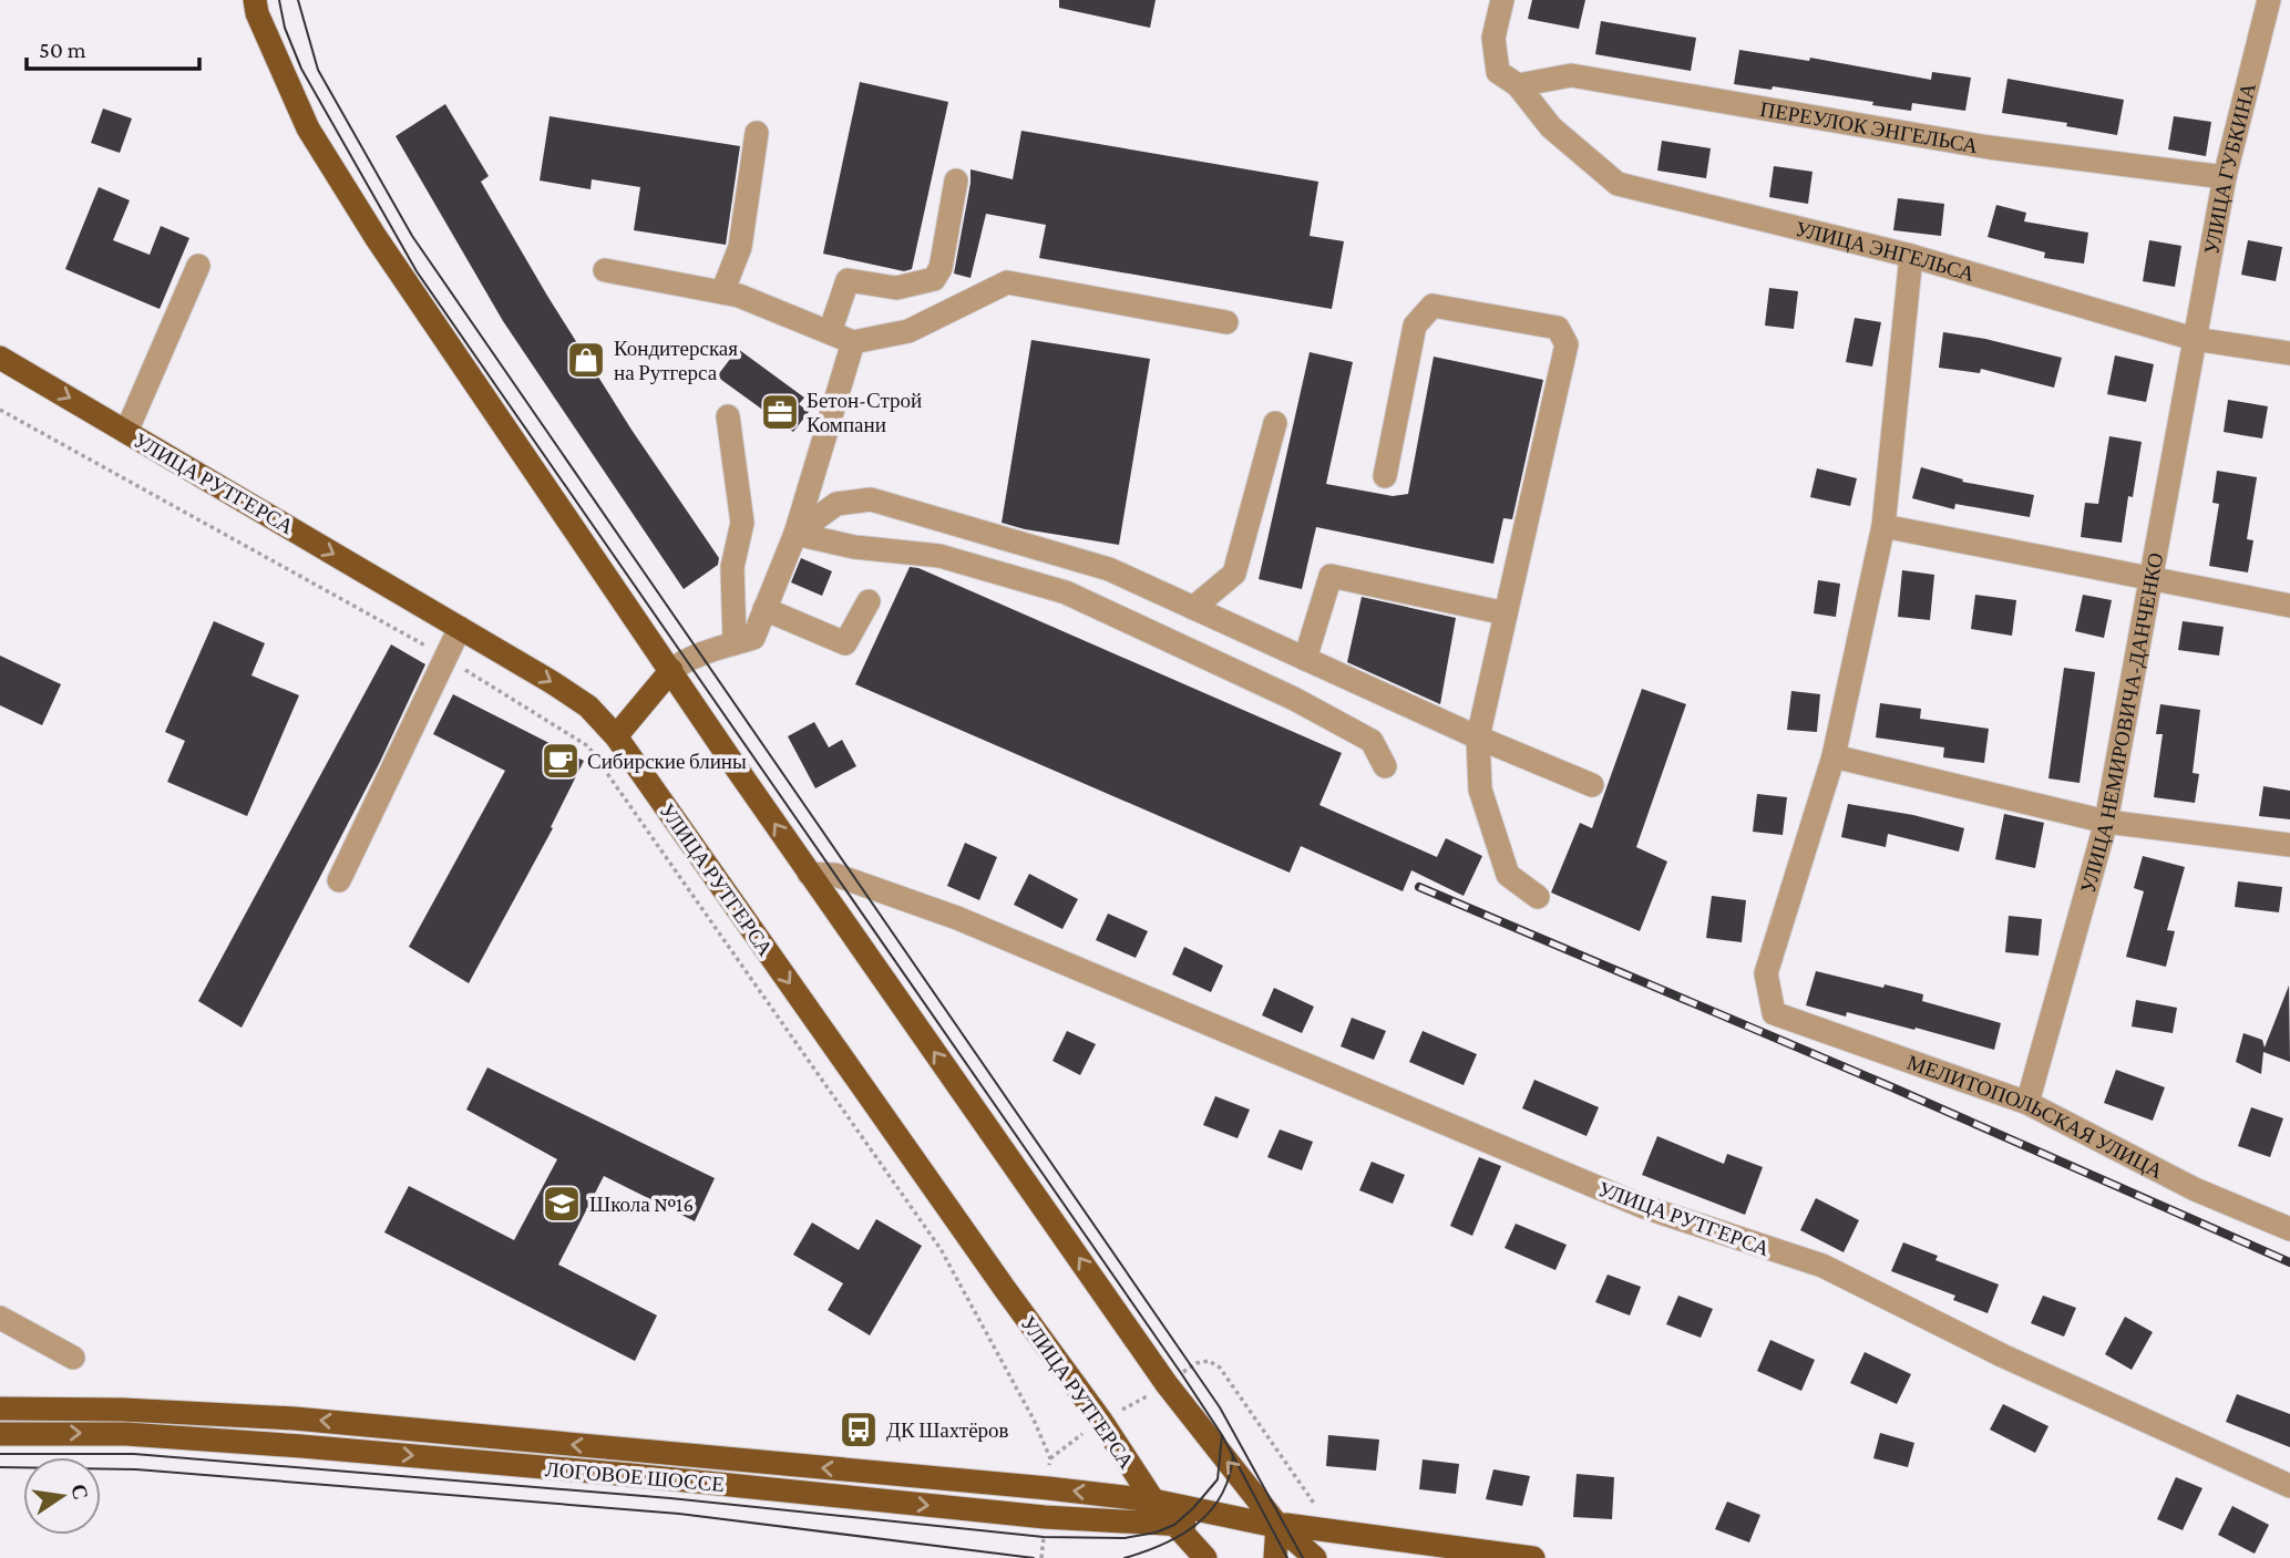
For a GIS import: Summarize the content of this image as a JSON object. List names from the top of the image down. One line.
{"streets":{"main road":["УЛИЦА РУТГЕРСА","ЛОГОВОЕ ШОССЕ"],"street":["ПЕРЕУЛОК ЭНГЕЛЬСА","УЛИЦА ГУБКИНА","УЛИЦА ЭНГЕЛЬСА","УЛИЦА НЕМИРОВИЧА-ДАНЧЕНКО","МЕЛИТОПОЛЬСКАЯ УЛИЦА"]},"crossings":[["ПЕРЕУЛОК ЭНГЕЛЬСА","УЛИЦА ГУБКИНА"],["ПЕРЕУЛОК ЭНГЕЛЬСА","УЛИЦА ЭНГЕЛЬСА"],["УЛИЦА ГУБКИНА","УЛИЦА ЭНГЕЛЬСА"],["УЛИЦА ГУБКИНА","УЛИЦА НЕМИРОВИЧА-ДАНЧЕНКО"],["УЛИЦА ЭНГЕЛЬСА","УЛИЦА НЕМИРОВИЧА-ДАНЧЕНКО"],["УЛИЦА РУТГЕРСА","ЛОГОВОЕ ШОССЕ"],["УЛИЦА НЕМИРОВИЧА-ДАНЧЕНКО","МЕЛИТОПОЛЬСКАЯ УЛИЦА"]],"places":{"shop":["Кондитерская на Рутгерса"],"office":["Бетон-Строй Компани"],"cafe":["Сибирские блины"],"school or university":["Школа №16"],"bus stop":["ДК Шахтёров"]},"scale_bar":"50 m","north":"right"}
